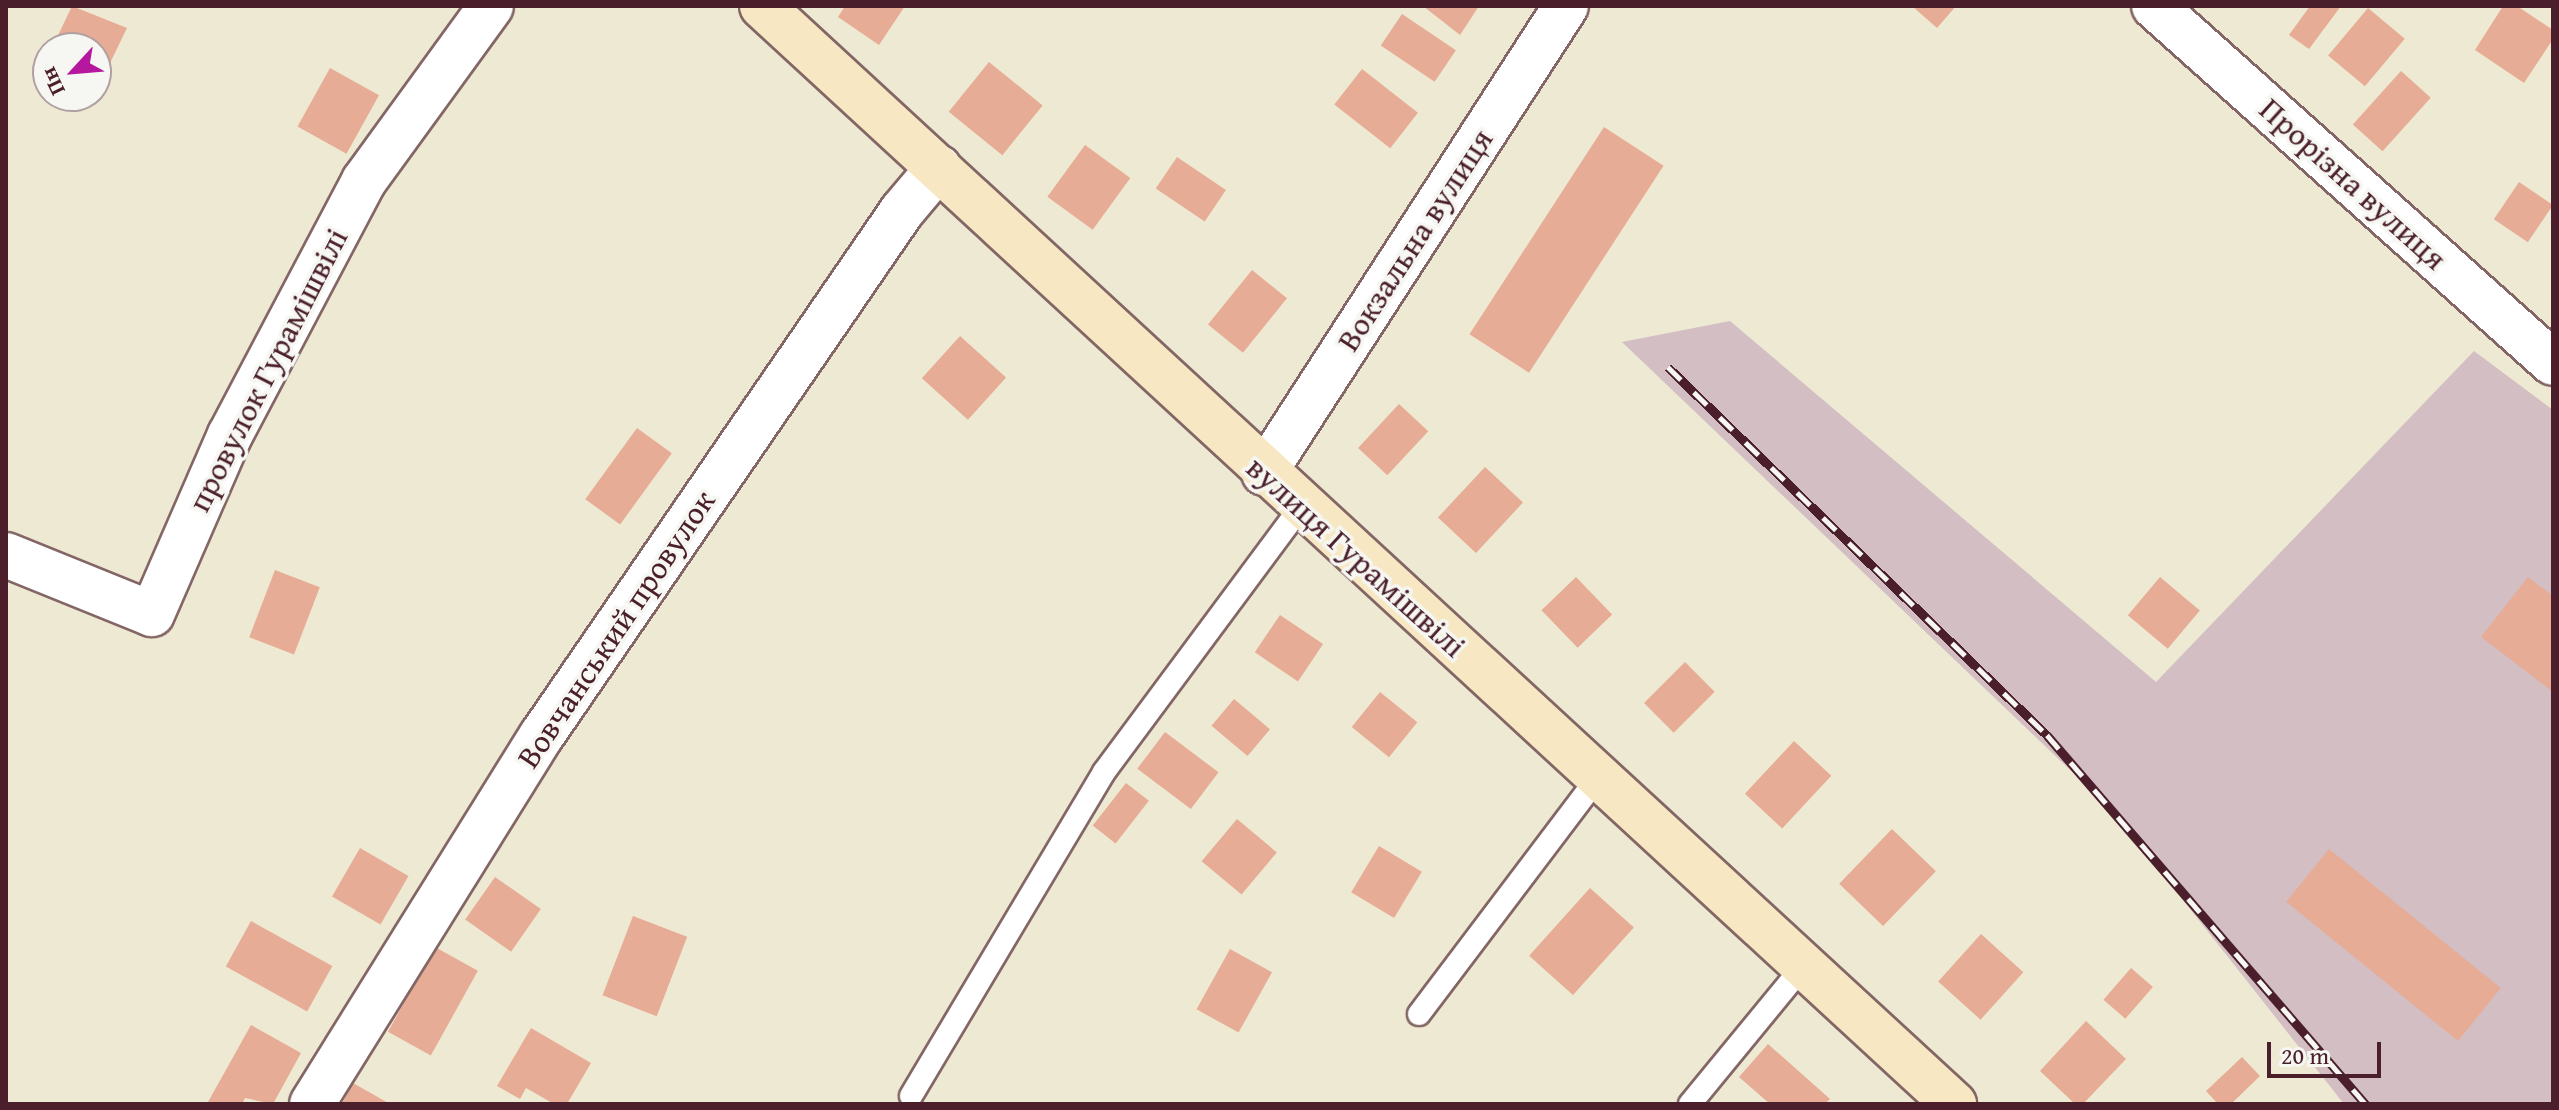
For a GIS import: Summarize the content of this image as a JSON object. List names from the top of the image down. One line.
{"streets":{"main road":["вулиця Гурамішвілі"],"street":["Прорізна вулиця","Вокзальна вулиця","провулок Гурамішвілі","Вовчанський провулок"]},"crossings":[["Вокзальна вулиця","вулиця Гурамішвілі"],["вулиця Гурамішвілі","Вовчанський провулок"]],"scale_bar":"20 m","north":"bottom left"}
